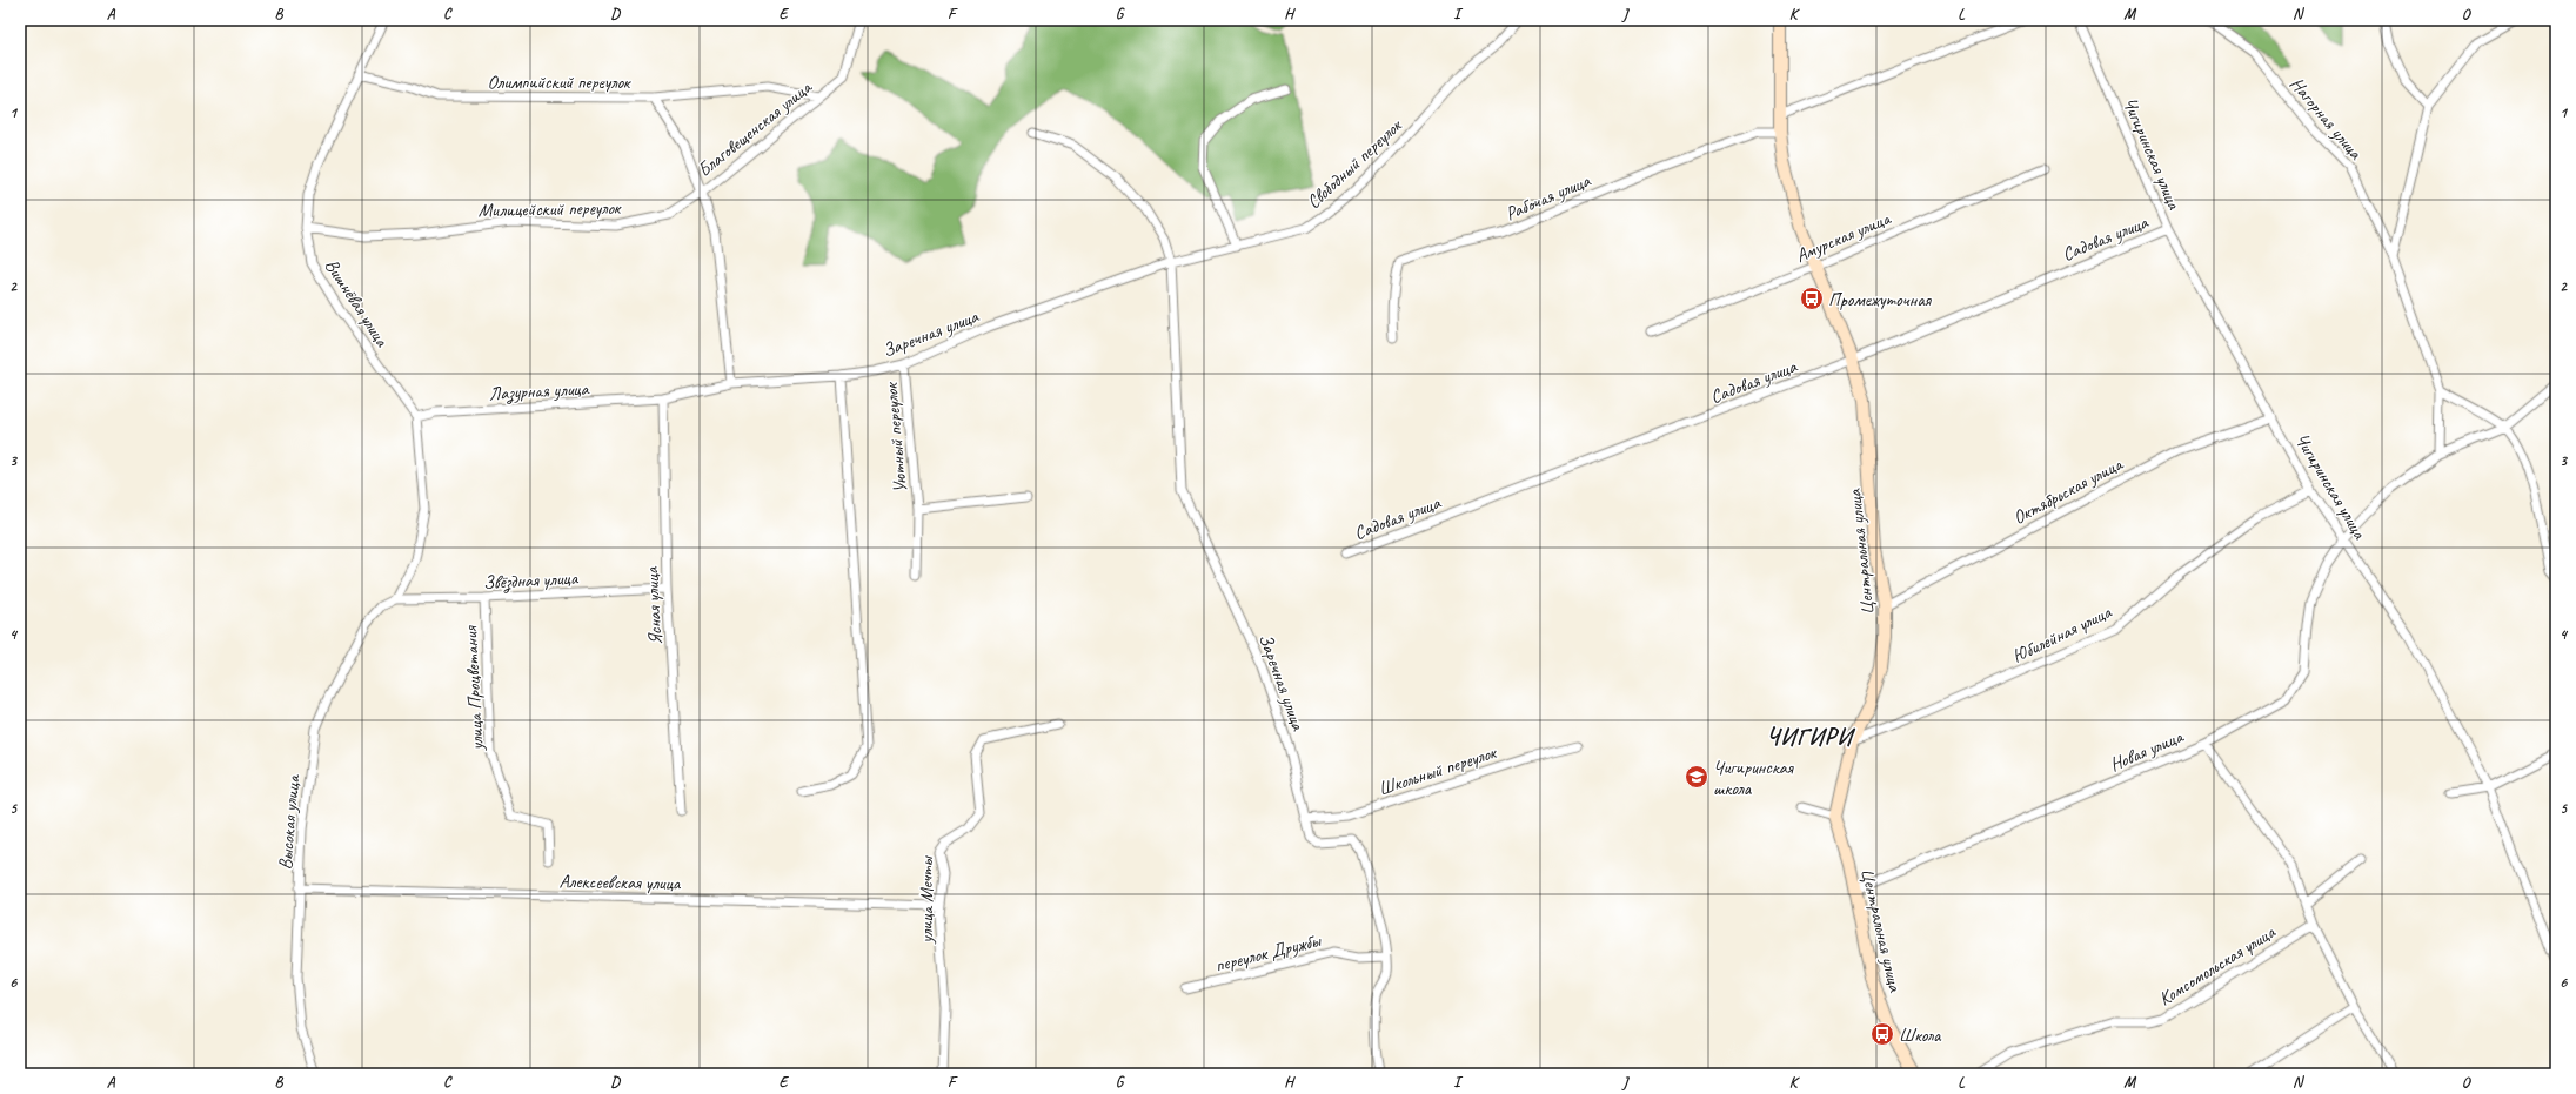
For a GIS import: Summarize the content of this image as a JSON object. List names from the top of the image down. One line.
{"streets":{"street":["Олимпийский переулок","Нагорная улица","Благовещенская улица","Чигиринская улица","Свободный переулок","Рабочая улица","Милицейский переулок","Амурская улица","Садовая улица","Вишнёвая улица","Заречная улица","Лазурная улица","Уютный переулок","Октябрьская улица","Центральная улица","Звёздная улица","Ясная улица","Юбилейная улица","улица Процветания","Новая улица","Школьный переулок","Высокая улица","Алексеевская улица","улица Мечты","переулок Дружбы","Комсомольская улица"]},"crossings":[["Олимпийский переулок","Благовещенская улица"],["Олимпийский переулок","Милицейский переулок"],["Олимпийский переулок","Вишнёвая улица"],["Благовещенская улица","Милицейский переулок"],["Благовещенская улица","Заречная улица"],["Чигиринская улица","Садовая улица"],["Чигиринская улица","Октябрьская улица"],["Чигиринская улица","Юбилейная улица"],["Чигиринская улица","Новая улица"],["Свободный переулок","Заречная улица"],["Рабочая улица","Центральная улица"],["Милицейский переулок","Вишнёвая улица"],["Амурская улица","Центральная улица"],["Садовая улица","Центральная улица"],["Вишнёвая улица","Лазурная улица"],["Заречная улица","Лазурная улица"],["Заречная улица","Уютный переулок"],["Заречная улица","Ясная улица"],["Заречная улица","Школьный переулок"],["Заречная улица","переулок Дружбы"],["Лазурная улица","Ясная улица"],["Октябрьская улица","Центральная улица"],["Центральная улица","Юбилейная улица"],["Центральная улица","Новая улица"],["Звёздная улица","Ясная улица"],["Звёздная улица","улица Процветания"],["Звёздная улица","Высокая улица"],["Высокая улица","Алексеевская улица"],["Алексеевская улица","улица Мечты"]],"districts":["ЧИГИРИ"],"places":{"bus stop":["Промежуточная","Школа"],"school or university":["Чигиринская школа"]},"grid":{"columns":["A","B","C","D","E","F","G","H","I","J","K","L","M","N","O"],"rows":["1","2","3","4","5","6"]}}
